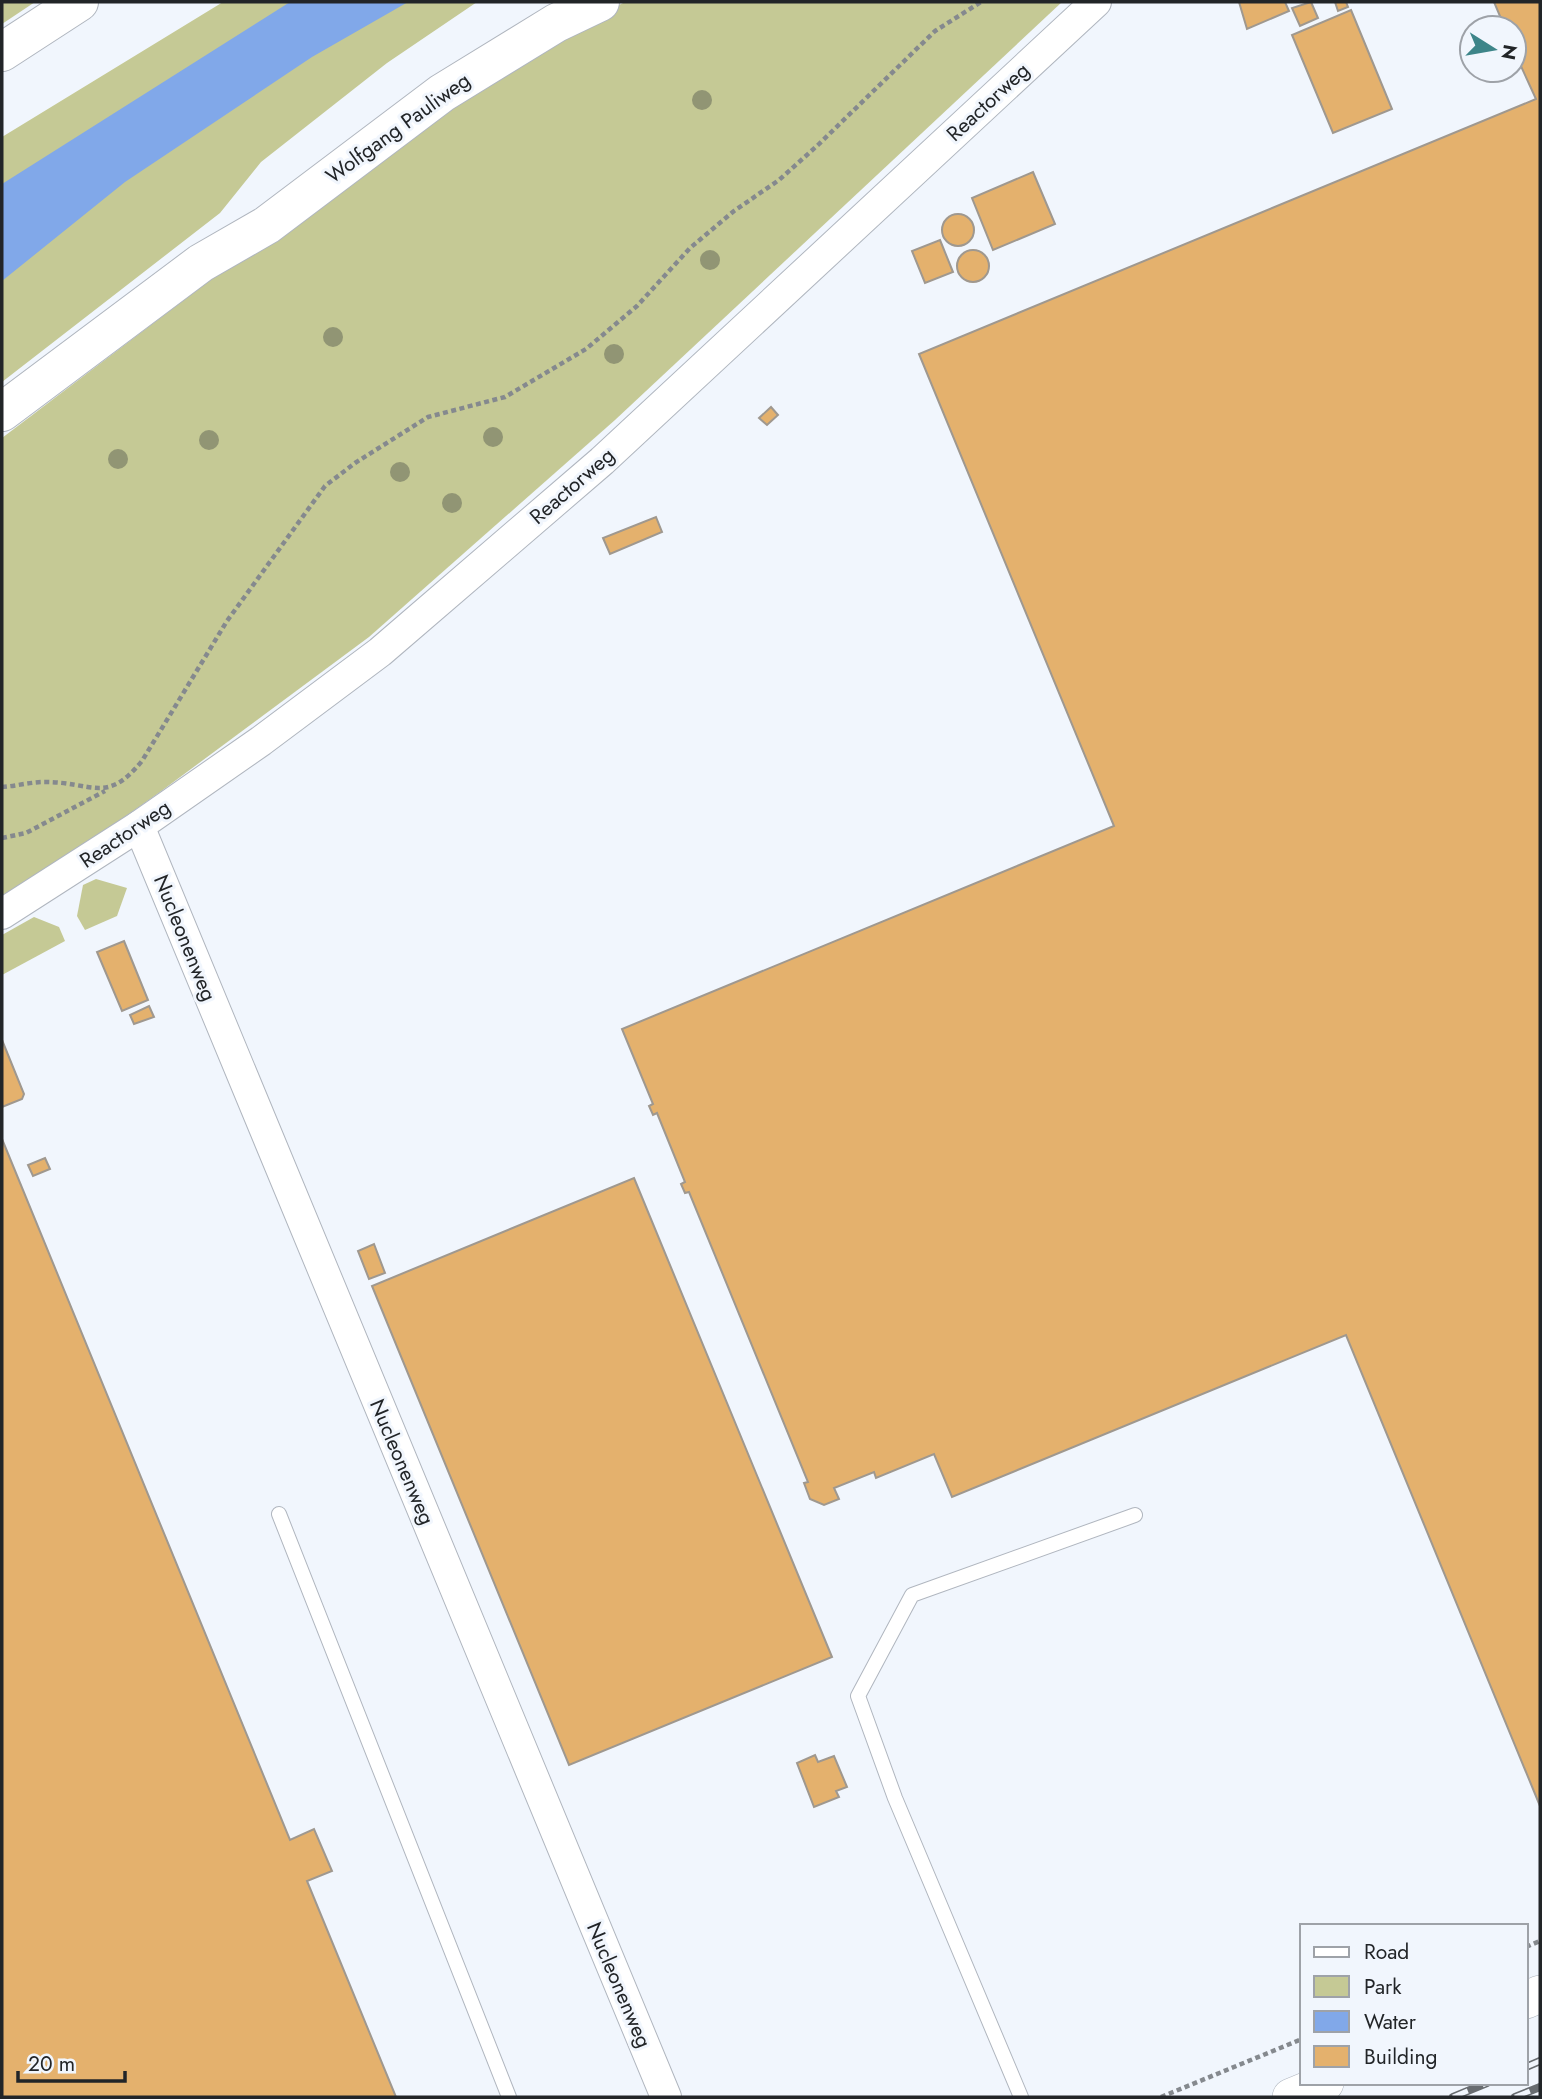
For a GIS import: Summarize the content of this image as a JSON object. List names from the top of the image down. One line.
{"streets":{"main road":["Wolfgang Pauliweg"],"street":["Reactorweg","Nucleonenweg"]},"crossings":[["Reactorweg","Nucleonenweg"]],"legend":["Road","Park","Water","Building"],"scale_bar":"20 m","north":"right"}
